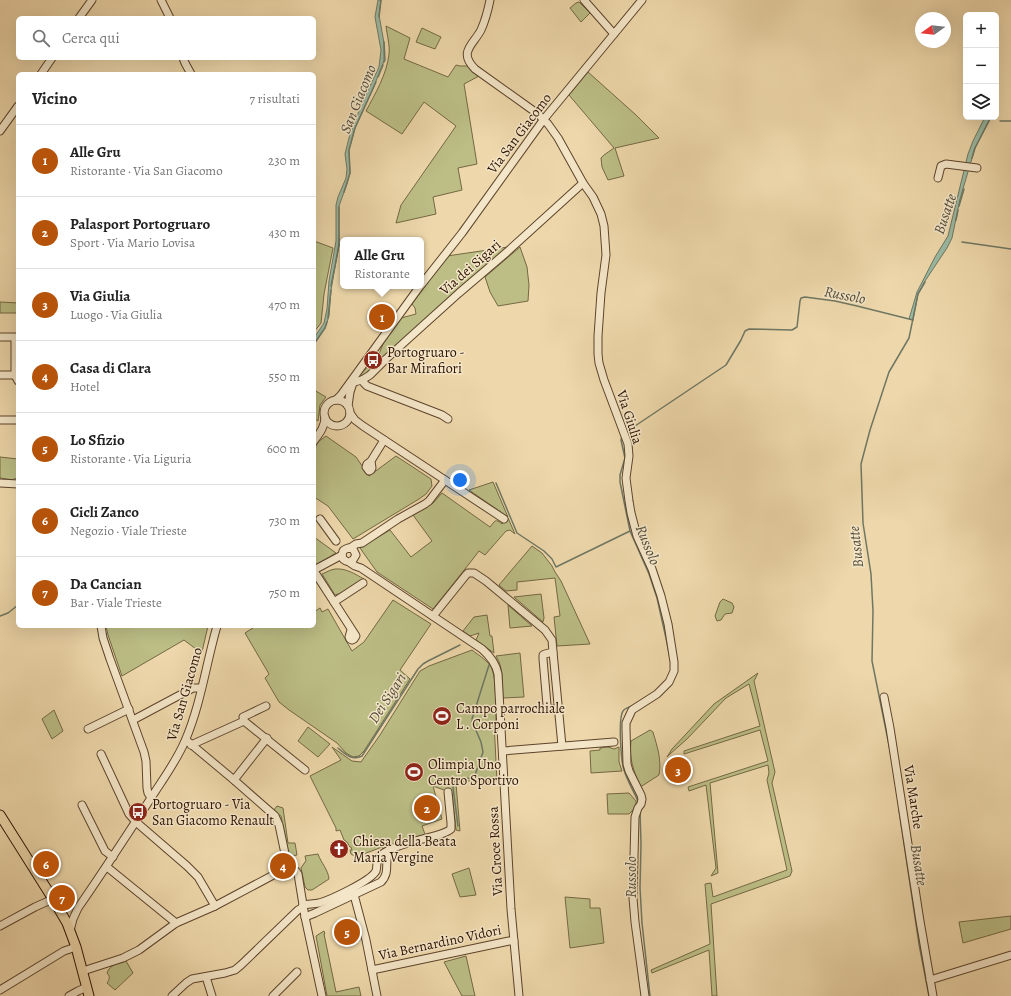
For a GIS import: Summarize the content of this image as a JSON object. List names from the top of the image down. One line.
{"streets":{"street":["Via San Giacomo","Via dei Sigari","Via Giulia","Via Marche","Via Croce Rossa","Via Bernardino Vidori"]},"crossings":[["Via San Giacomo","Via dei Sigari"],["Via San Giacomo","Via Giulia"],["Via dei Sigari","Via Giulia"],["Via Croce Rossa","Via Bernardino Vidori"]],"water":["San Giacomo","Busatte","Russolo","Dei Sigari"],"places":{"bus stop":["Portogruaro - Bar Mirafiori","Portogruaro - Via San Giacomo Renault"],"sports":["Campo parrochiale L . Corponi","Olimpia Uno Centro Sportivo"],"church":["Chiesa della Beata Maria Vergine"]},"north":"left","page":{"map_buttons":["+","−"],"search":"Cerca qui","heading":["Vicino","7 risultati"],"list":[{"mark":"1","name":"Alle Gru","note":"Ristorante · Via San Giacomo","value":"230 m"},{"mark":"2","name":"Palasport Portogruaro","note":"Sport · Via Mario Lovisa","value":"430 m"},{"mark":"3","name":"Via Giulia","note":"Luogo · Via Giulia","value":"470 m"},{"mark":"4","name":"Casa di Clara","note":"Hotel","value":"550 m"},{"mark":"5","name":"Lo Sfizio","note":"Ristorante · Via Liguria","value":"600 m"},{"mark":"6","name":"Cicli Zanco","note":"Negozio · Viale Trieste","value":"730 m"},{"mark":"7","name":"Da Cancian","note":"Bar · Viale Trieste","value":"750 m"}],"popup":["Alle Gru","Ristorante"],"pins":["1","3","2","6","4","7","5"]}}
